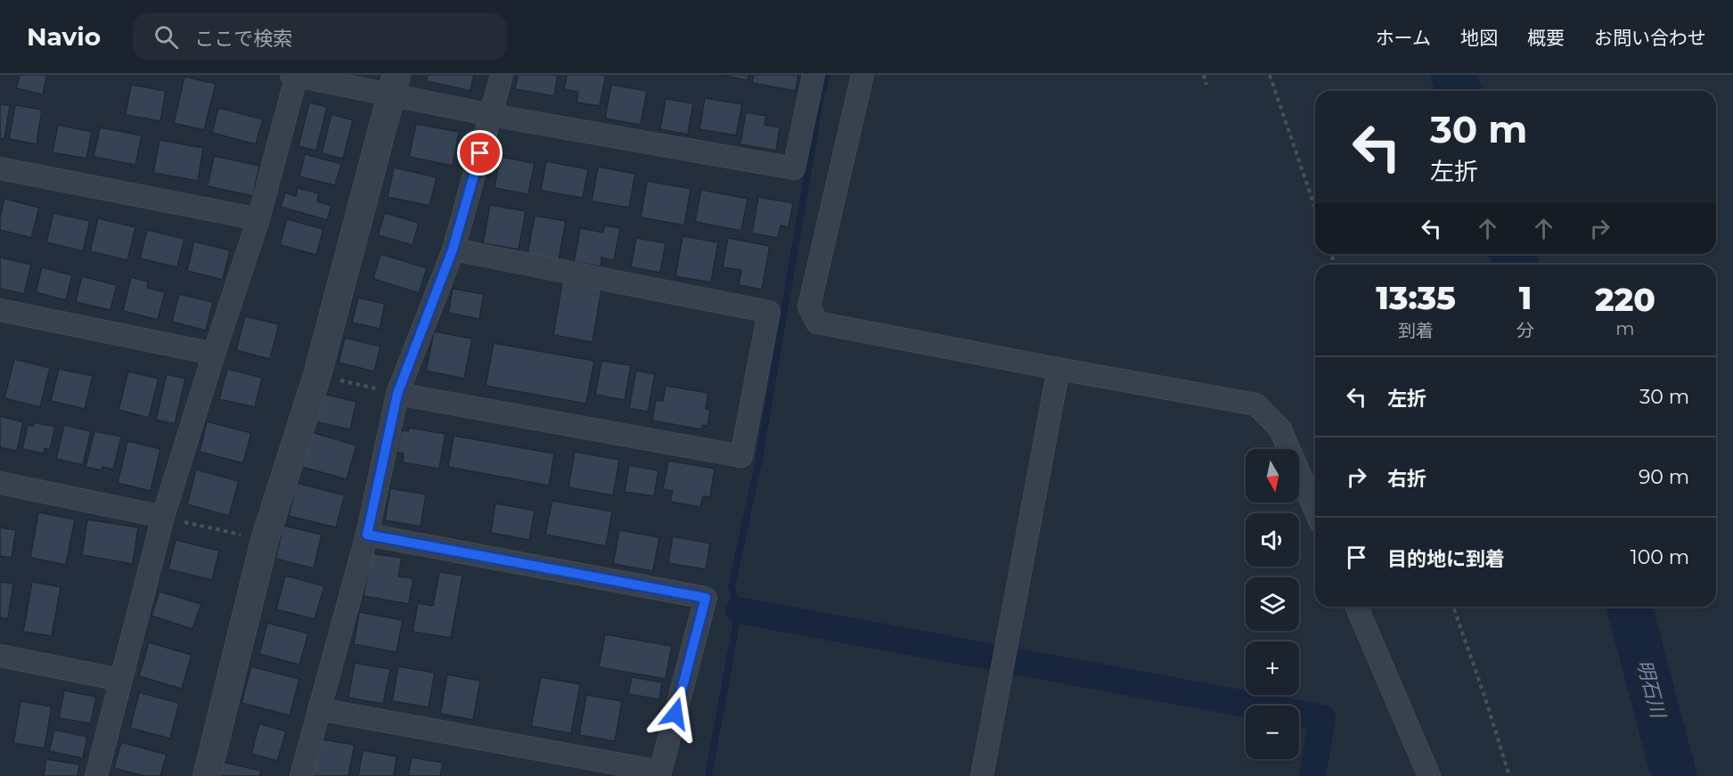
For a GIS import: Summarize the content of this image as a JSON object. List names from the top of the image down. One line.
{"water":["明石川"],"north":"bottom","page":{"header":"Navio","search":"ここで検索","nav":["ホーム","地図","概要","お問い合わせ"],"turn":["30 m","左折"],"eta":["13:35","到着","1","分","220","m"],"list":[{"name":"左折","value":"30 m"},{"name":"右折","value":"90 m"},{"name":"目的地に到着","value":"100 m"}],"map_buttons":["+","−"]}}
